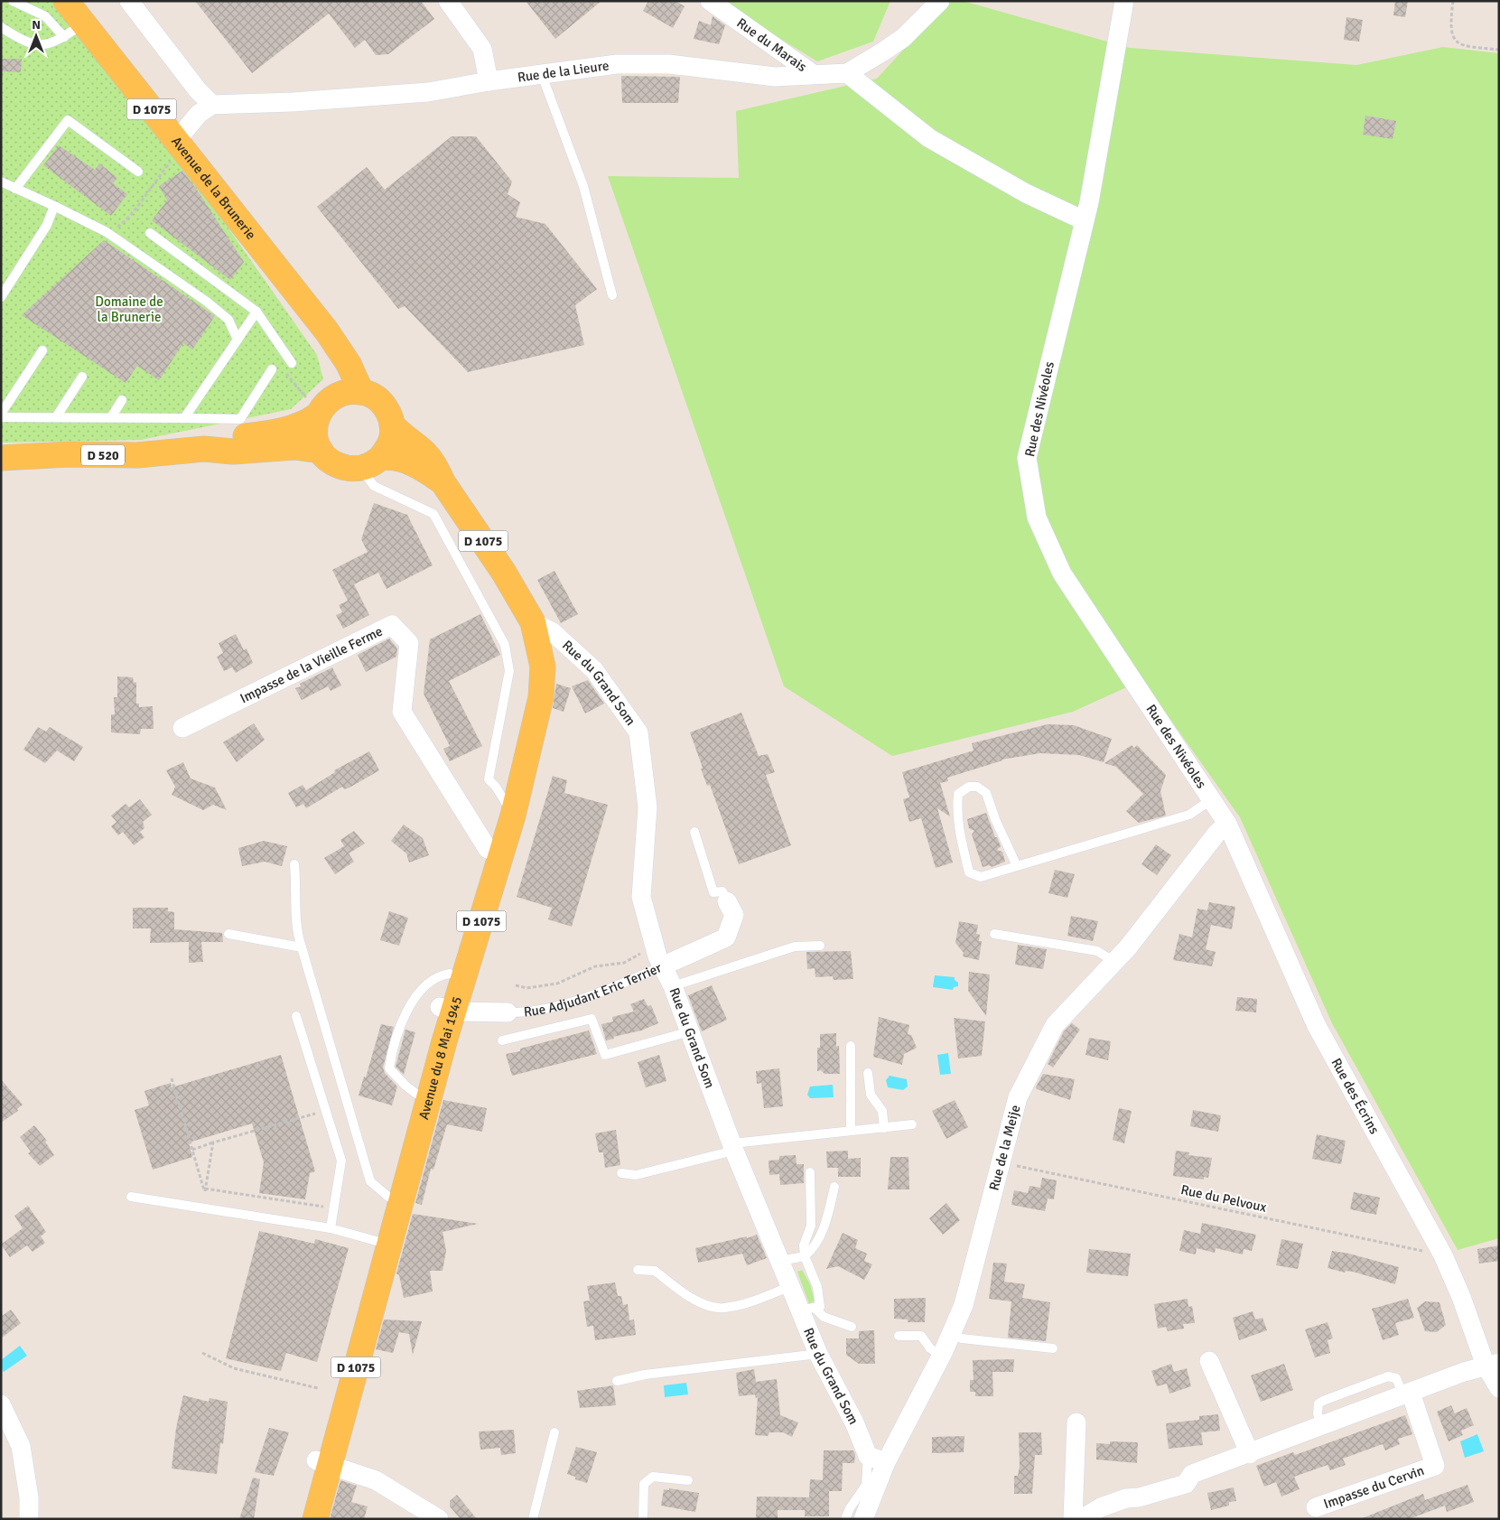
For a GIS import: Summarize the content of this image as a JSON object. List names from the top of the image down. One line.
{"streets":{"main road":["D 1075","Avenue de la Brunerie","D 520","Avenue du 8 Mai 1945"],"street":["Rue du Marais","Rue de la Lieure","Rue des Nivéoles","Impasse de la Vieille Ferme","Rue du Grand Som","Rue Adjudant Eric Terrier","Rue des Écrins","Rue de la Meije","Impasse du Cervin"],"path":["Rue du Pelvoux"]},"crossings":[["Rue du Marais","Rue de la Lieure"],["D 1075","Avenue de la Brunerie"],["D 1075","D 520"],["D 1075","Avenue du 8 Mai 1945"],["Avenue de la Brunerie","D 520"],["Rue des Nivéoles","Rue des Écrins"],["Rue des Nivéoles","Rue de la Meije"],["Impasse de la Vieille Ferme","Avenue du 8 Mai 1945"],["Rue du Grand Som","Rue Adjudant Eric Terrier"],["Rue du Grand Som","Avenue du 8 Mai 1945"],["Rue du Grand Som","Rue de la Meije"],["Rue Adjudant Eric Terrier","Avenue du 8 Mai 1945"],["Rue des Écrins","Rue de la Meije"],["Rue des Écrins","Rue du Pelvoux"],["Rue de la Meije","Rue du Pelvoux"]],"parks":["Domaine de la Brunerie"],"north":"top"}
